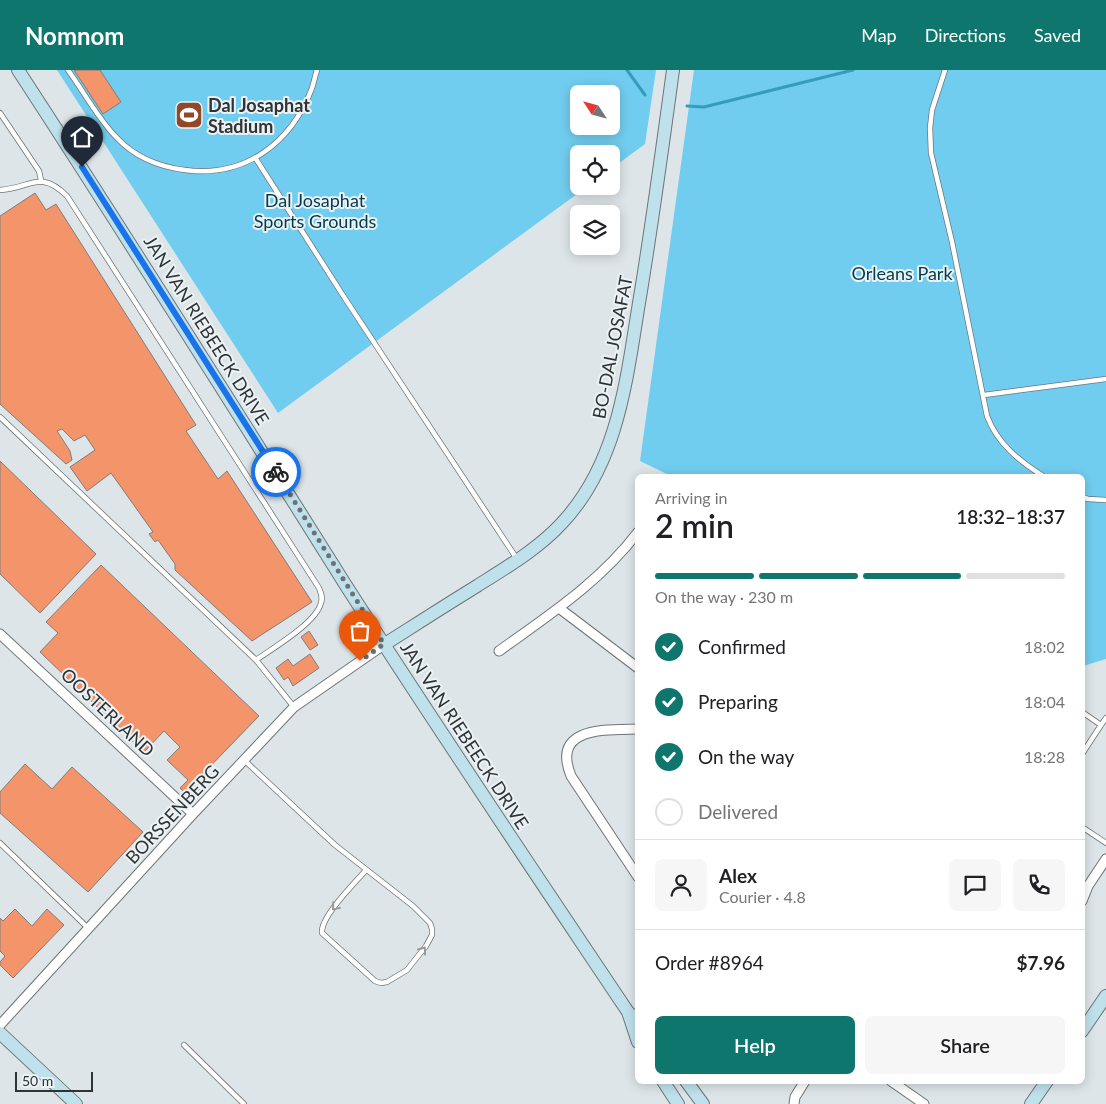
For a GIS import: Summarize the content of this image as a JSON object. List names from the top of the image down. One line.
{"streets":{"main road":["JAN VAN RIEBEECK DRIVE","BO-DAL JOSAFAT"],"street":["OOSTERLAND","BORSSENBERG"]},"crossings":[["JAN VAN RIEBEECK DRIVE","BO-DAL JOSAFAT"],["JAN VAN RIEBEECK DRIVE","BORSSENBERG"],["BO-DAL JOSAFAT","BORSSENBERG"],["OOSTERLAND","BORSSENBERG"]],"parks":["Dal Josaphat Sports Grounds","Orleans Park"],"places":{"sports":["Dal Josaphat Stadium"]},"scale_bar":"50 m","north":"top left","page":{"header":"Nomnom","nav":["Map","Directions","Saved"],"heading":["2 min","Arriving in","18:32–18:37"],"panel":["Alex","Courier · 4.8","Order #8964","$7.96"],"bar":"On the way · 230 m","list":[["Confirmed","18:02"],["Preparing","18:04"],["On the way","18:28"],"Delivered"],"buttons":["Help","Share"],"scale":"50 m"}}
